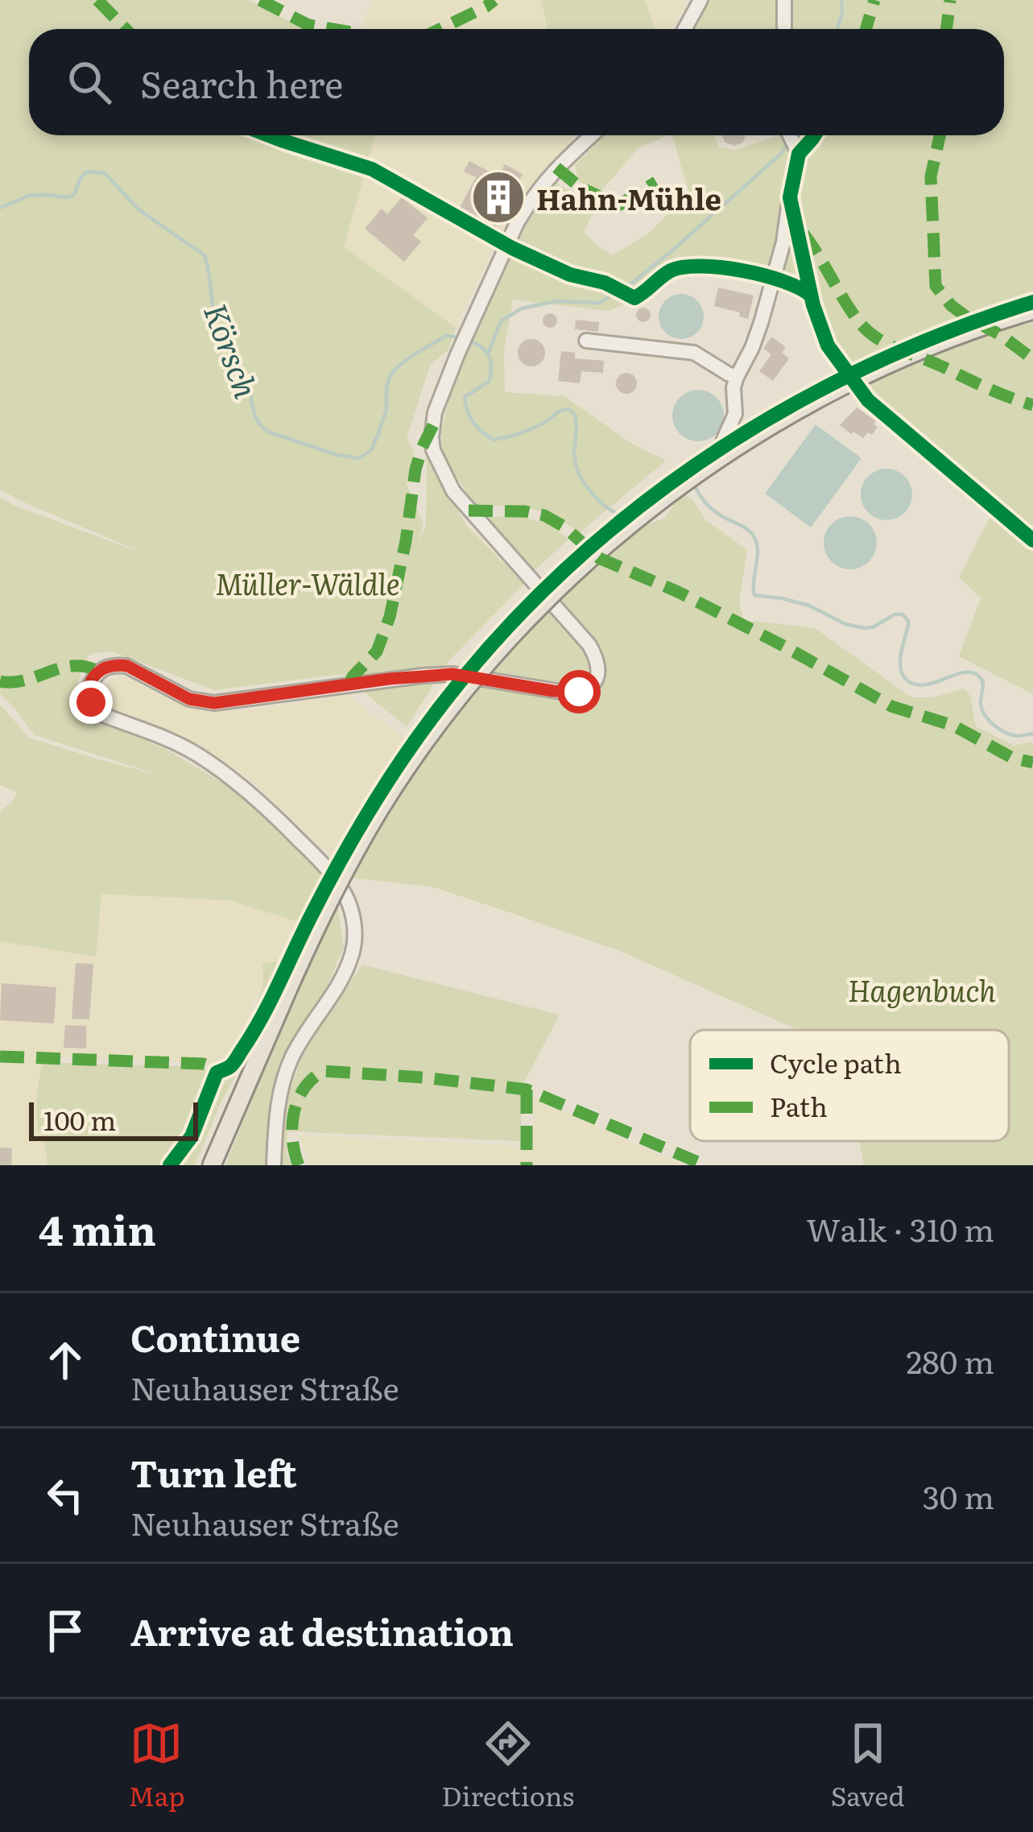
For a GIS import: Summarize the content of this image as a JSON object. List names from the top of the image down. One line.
{"water":["Körsch"],"parks":["Müller-Wäldle","Hagenbuch"],"places":{"building":["Hahn-Mühle"]},"legend":["Cycle path","Path"],"scale_bar":"100 m","page":{"search":"Search here","scale":"100 m","heading":["4 min","Walk · 310 m"],"list":[["Continue","Neuhauser Straße","280 m"],["Turn left","Neuhauser Straße","30 m"],"Arrive at destination"],"nav":["Map","Directions","Saved"]}}
